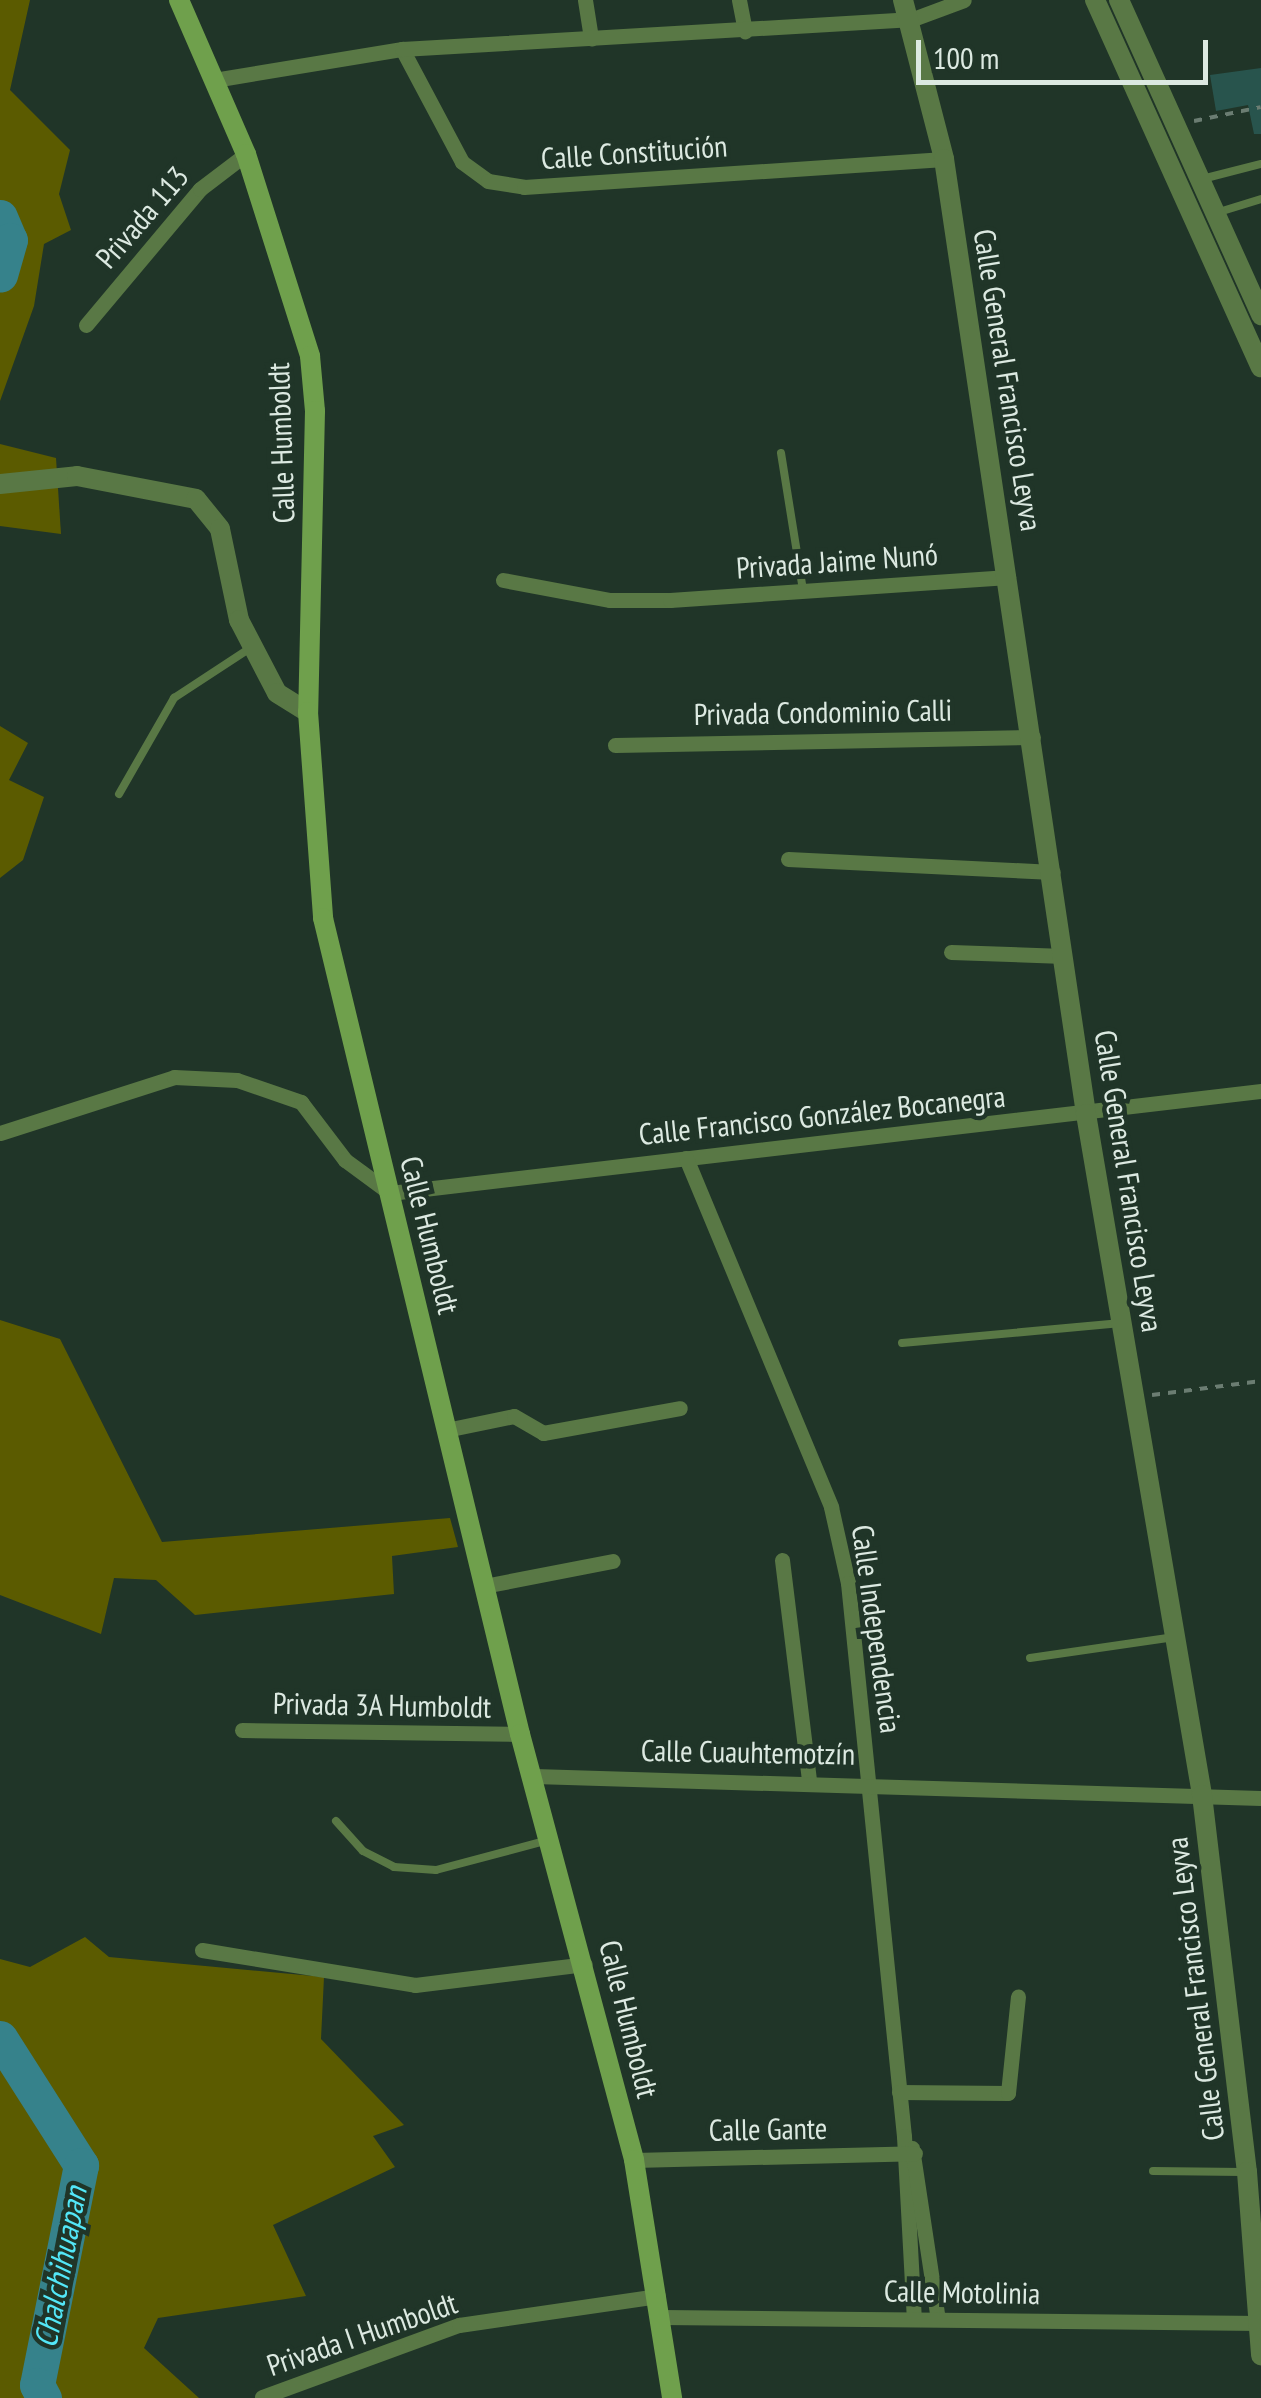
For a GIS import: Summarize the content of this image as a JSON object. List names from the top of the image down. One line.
{"streets":{"main road":["Calle Humboldt"],"street":["Calle Constitución","Privada 113","Calle General Francisco Leyva","Privada Jaime Nunó","Privada Condominio Calli","Calle Francisco González Bocanegra","Calle Independencia","Privada 3A Humboldt","Calle Cuauhtemotzín","Calle Gante","Calle Motolinia","Privada I Humboldt"]},"crossings":[["Calle Constitución","Calle General Francisco Leyva"],["Privada 113","Calle Humboldt"],["Calle General Francisco Leyva","Privada Jaime Nunó"],["Calle General Francisco Leyva","Privada Condominio Calli"],["Calle General Francisco Leyva","Calle Francisco González Bocanegra"],["Calle General Francisco Leyva","Calle Cuauhtemotzín"],["Calle General Francisco Leyva","Calle Motolinia"],["Calle Humboldt","Calle Francisco González Bocanegra"],["Calle Humboldt","Privada 3A Humboldt"],["Calle Humboldt","Calle Cuauhtemotzín"],["Calle Humboldt","Calle Gante"],["Calle Humboldt","Calle Motolinia"],["Calle Humboldt","Privada I Humboldt"],["Calle Francisco González Bocanegra","Calle Independencia"],["Calle Independencia","Calle Cuauhtemotzín"],["Calle Independencia","Calle Gante"],["Calle Independencia","Calle Motolinia"]],"water":["Chalchihuapan"],"scale_bar":"100 m"}
